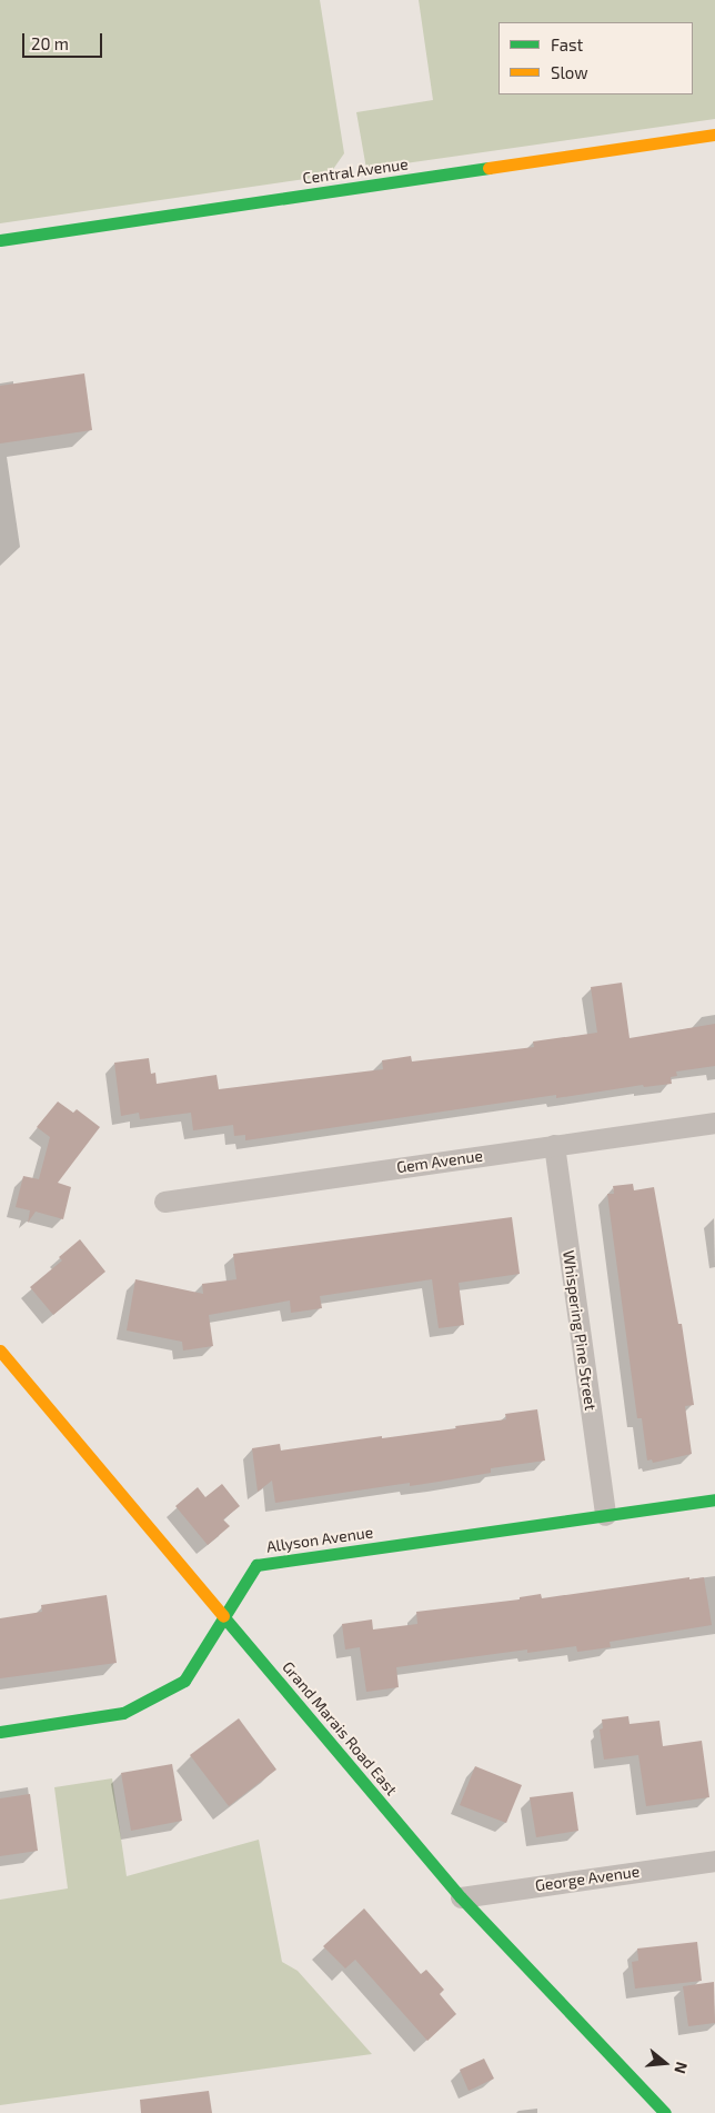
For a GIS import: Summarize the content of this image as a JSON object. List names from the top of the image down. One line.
{"streets":{"street":["Central Avenue","Gem Avenue","Whispering Pine Street","Allyson Avenue","Grand Marais Road East","George Avenue"]},"crossings":[["Gem Avenue","Whispering Pine Street"],["Whispering Pine Street","Allyson Avenue"],["Allyson Avenue","Grand Marais Road East"],["Grand Marais Road East","George Avenue"]],"legend":["Fast","Slow"],"scale_bar":"20 m","north":"right"}
